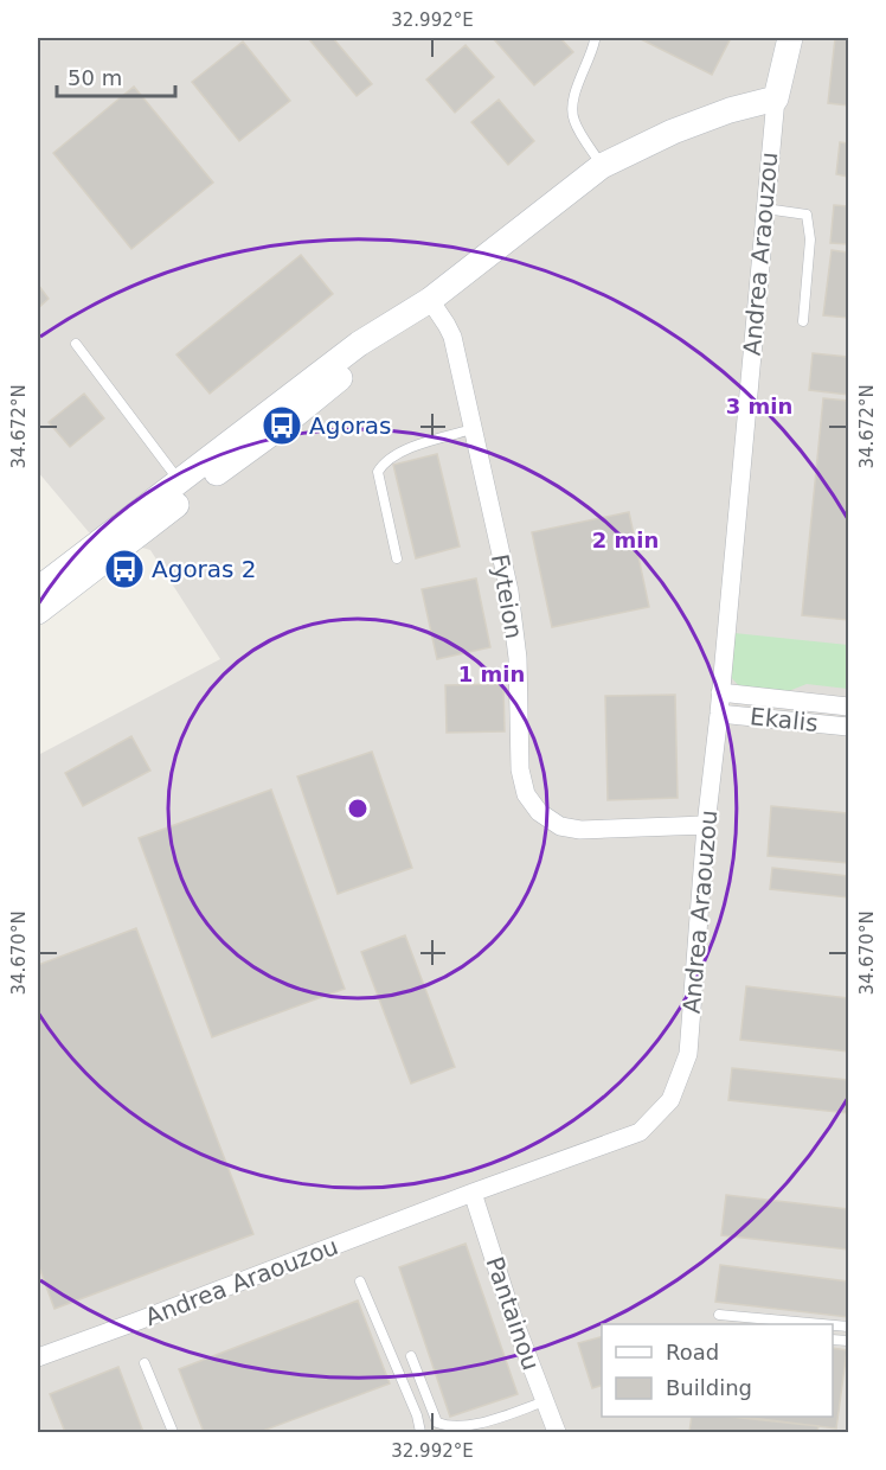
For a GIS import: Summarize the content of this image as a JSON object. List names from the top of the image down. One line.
{"streets":{"main road":["Andrea Araouzou"],"street":["Fyteion","Ekalis","Pantainou"]},"crossings":[["Andrea Araouzou","Fyteion"],["Andrea Araouzou","Ekalis"],["Andrea Araouzou","Pantainou"]],"places":{"bus stop":["Agoras","Agoras 2"]},"legend":["Road","Building"],"scale_bar":"50 m","coordinates":["32.992°E","34.672°N","34.670°N"],"rings":["3 min","2 min","1 min"]}
